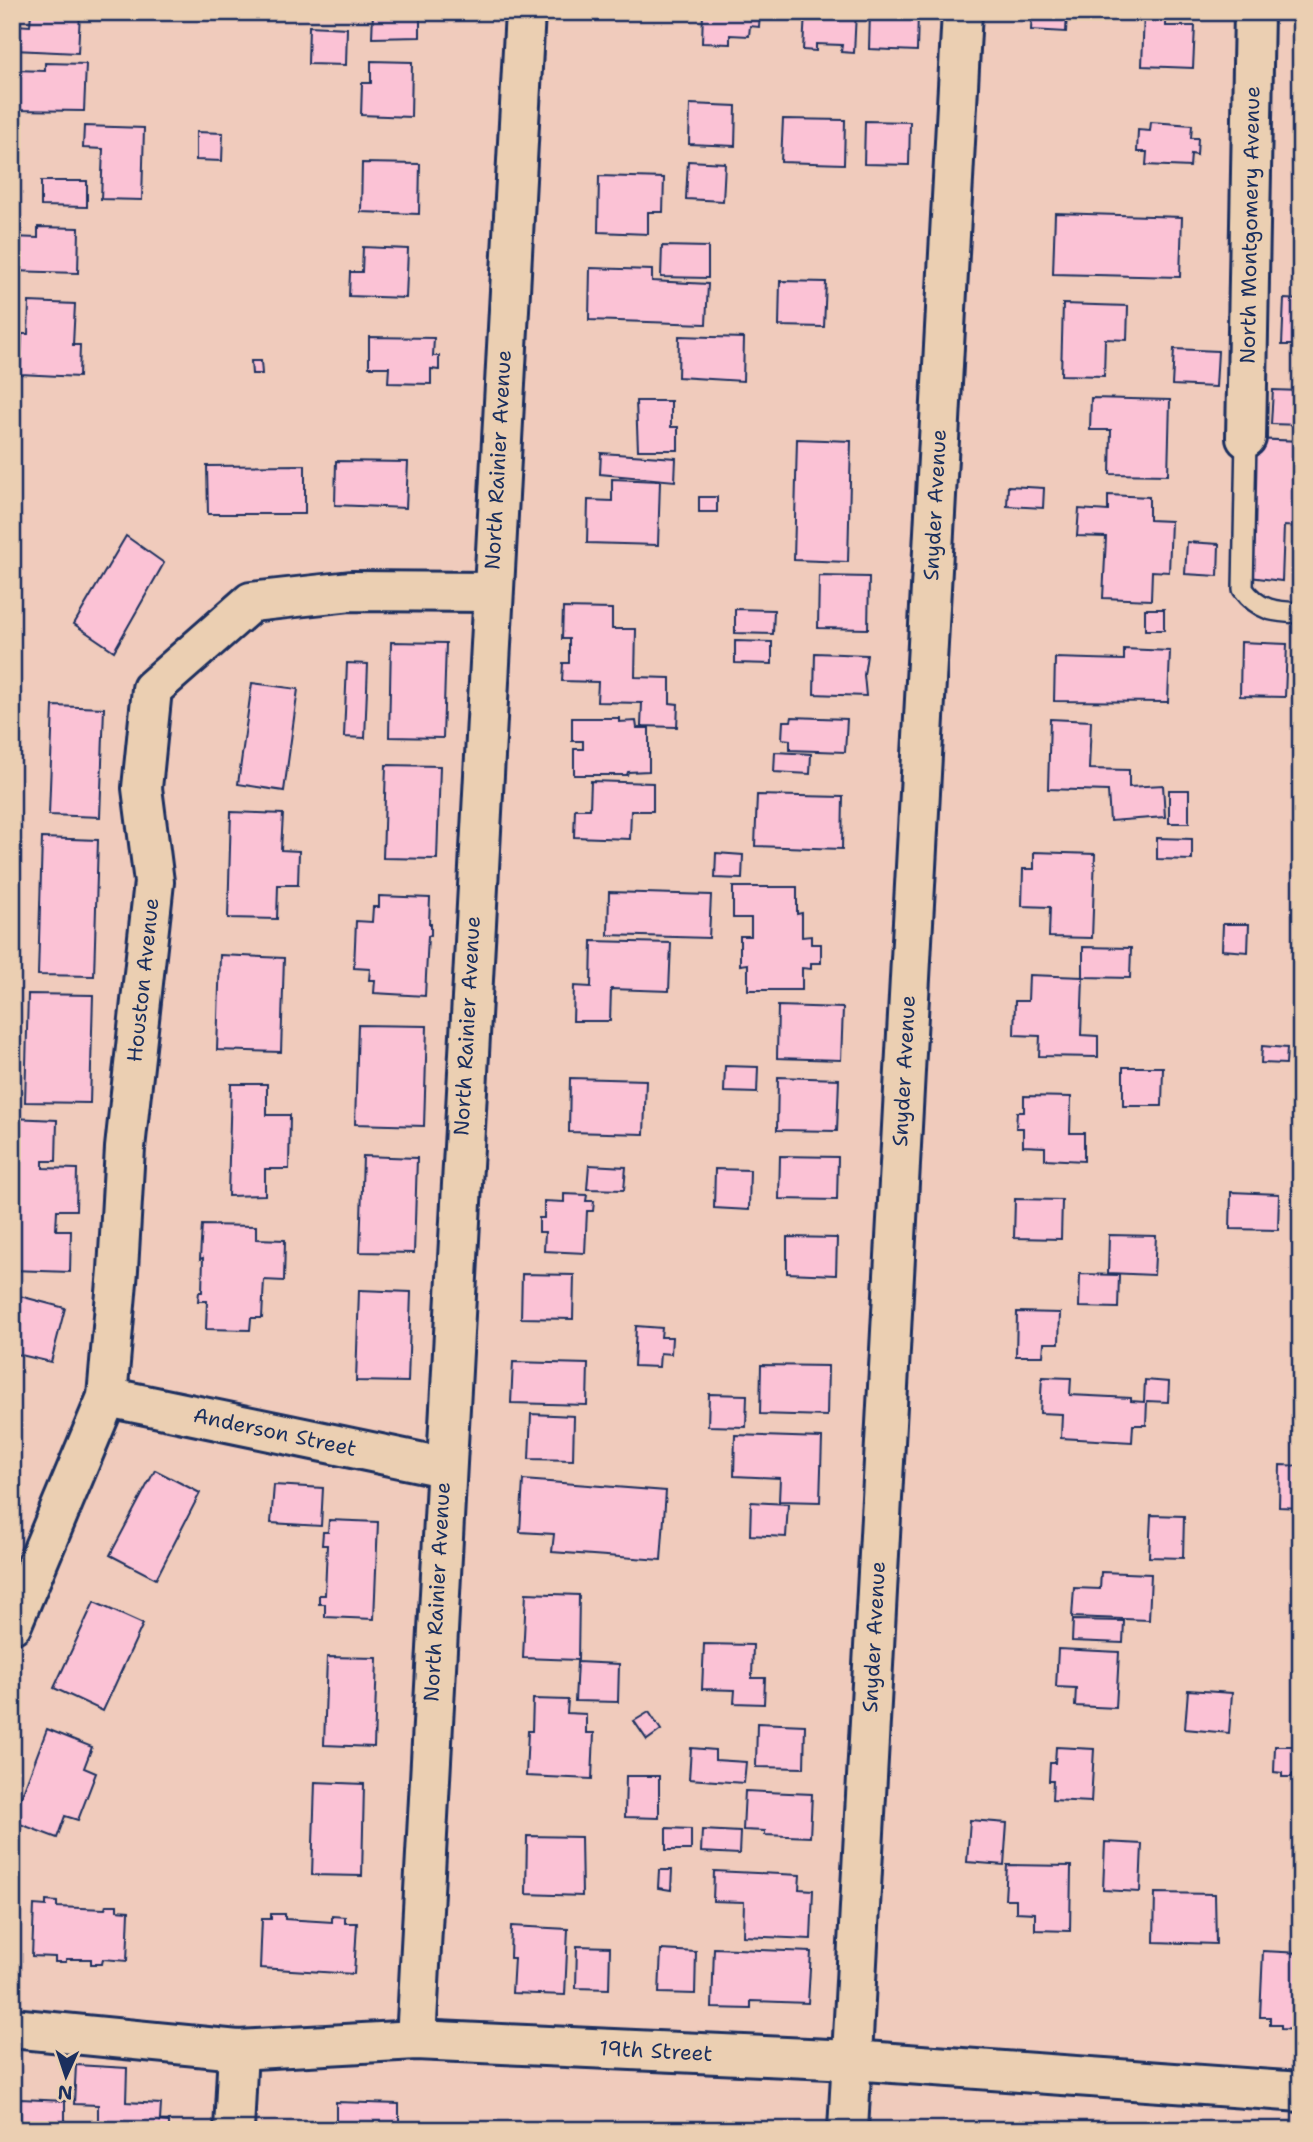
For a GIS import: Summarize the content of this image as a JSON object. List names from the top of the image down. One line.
{"streets":{"street":["North Montgomery Avenue","North Rainier Avenue","Snyder Avenue","Houston Avenue","Anderson Street","19th Street"]},"crossings":[["North Rainier Avenue","Houston Avenue"],["North Rainier Avenue","Anderson Street"],["North Rainier Avenue","19th Street"],["Snyder Avenue","19th Street"],["Houston Avenue","Anderson Street"]],"north":"bottom"}
